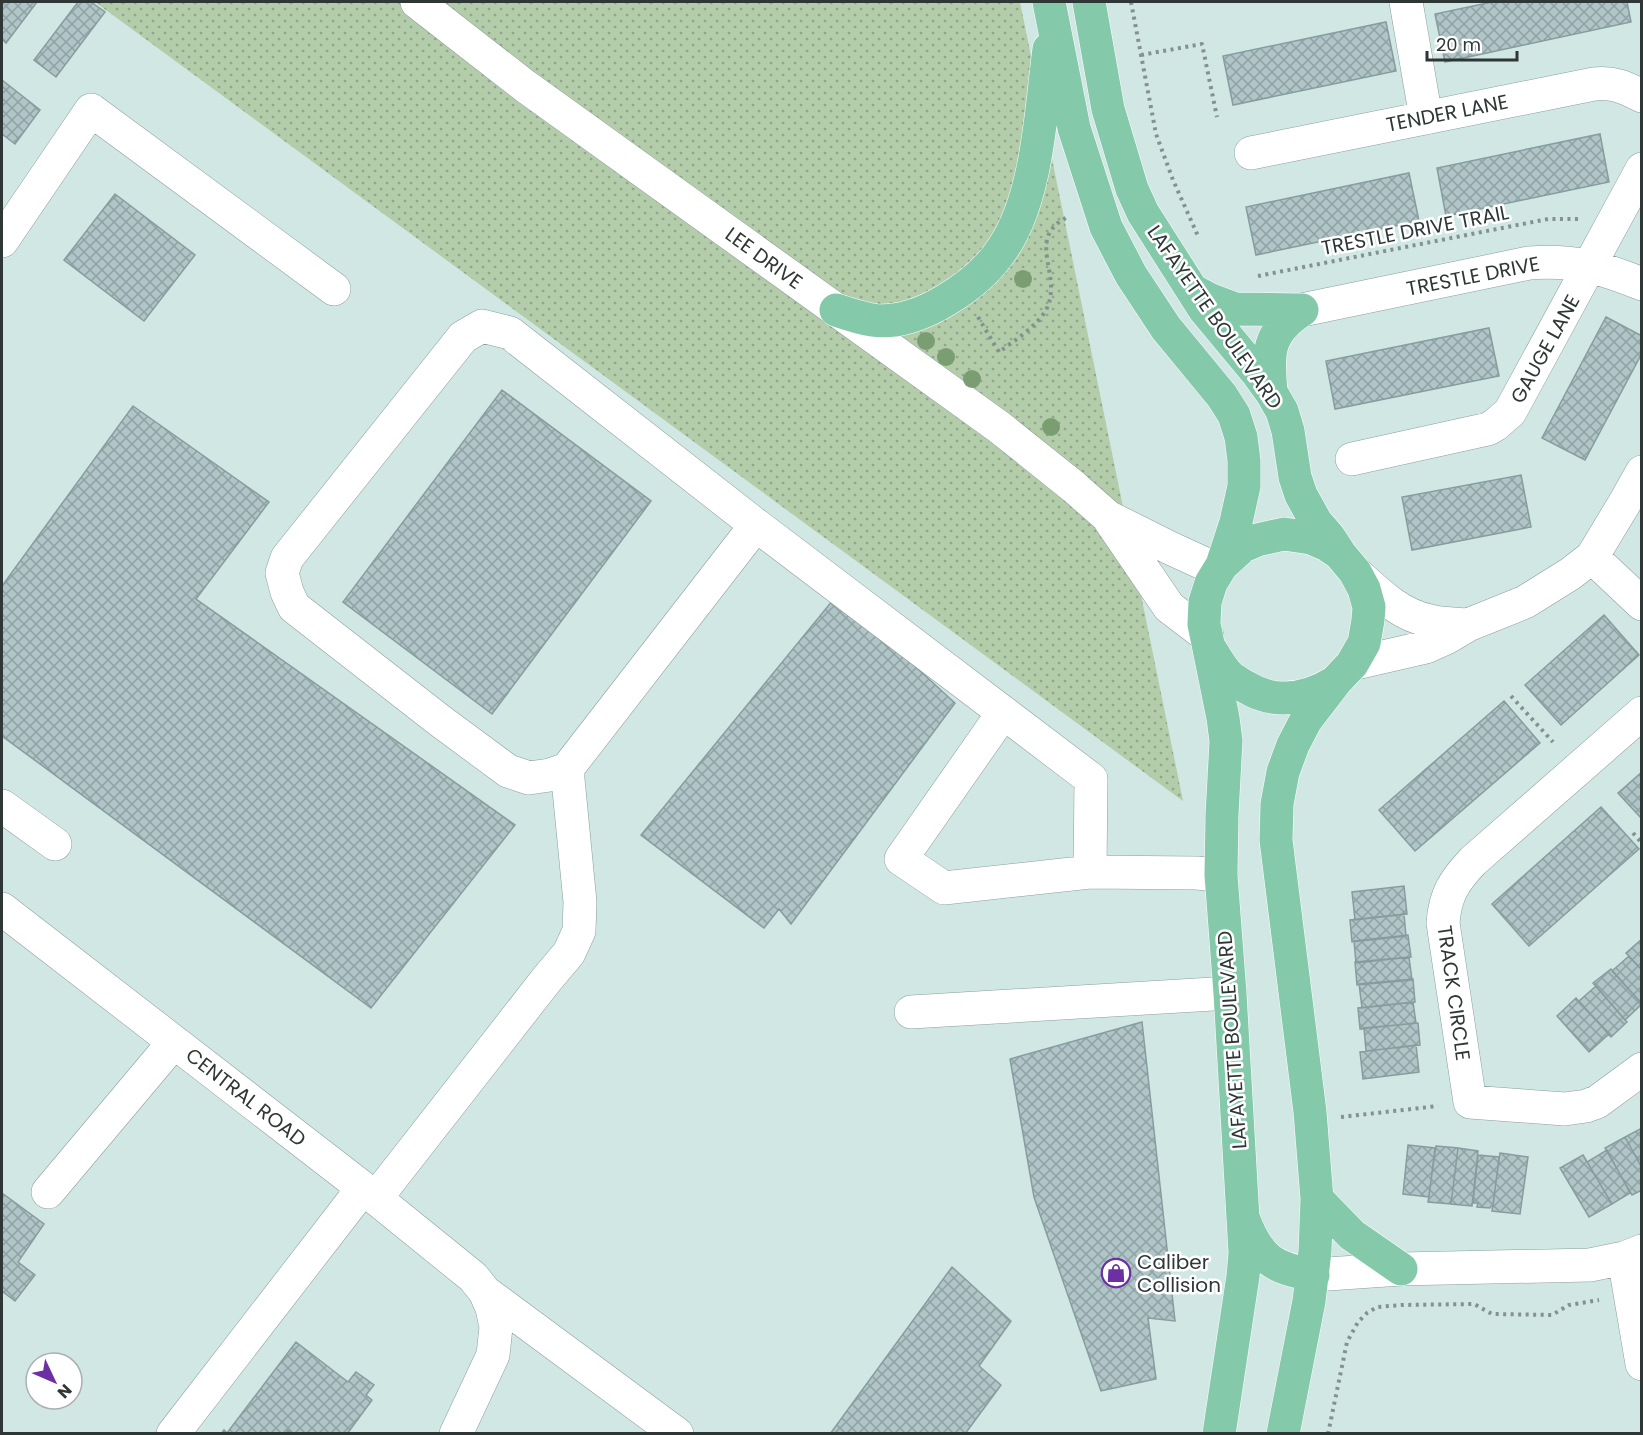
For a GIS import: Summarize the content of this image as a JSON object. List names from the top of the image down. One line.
{"streets":{"main road":["LAFAYETTE BOULEVARD"],"street":["TENDER LANE","LEE DRIVE","TRESTLE DRIVE","GAUGE LANE","TRACK CIRCLE","CENTRAL ROAD"],"path":["TRESTLE DRIVE TRAIL"]},"crossings":[["TRESTLE DRIVE","GAUGE LANE"]],"places":{"shop":["Caliber Collision"]},"scale_bar":"20 m","north":"bottom right"}
